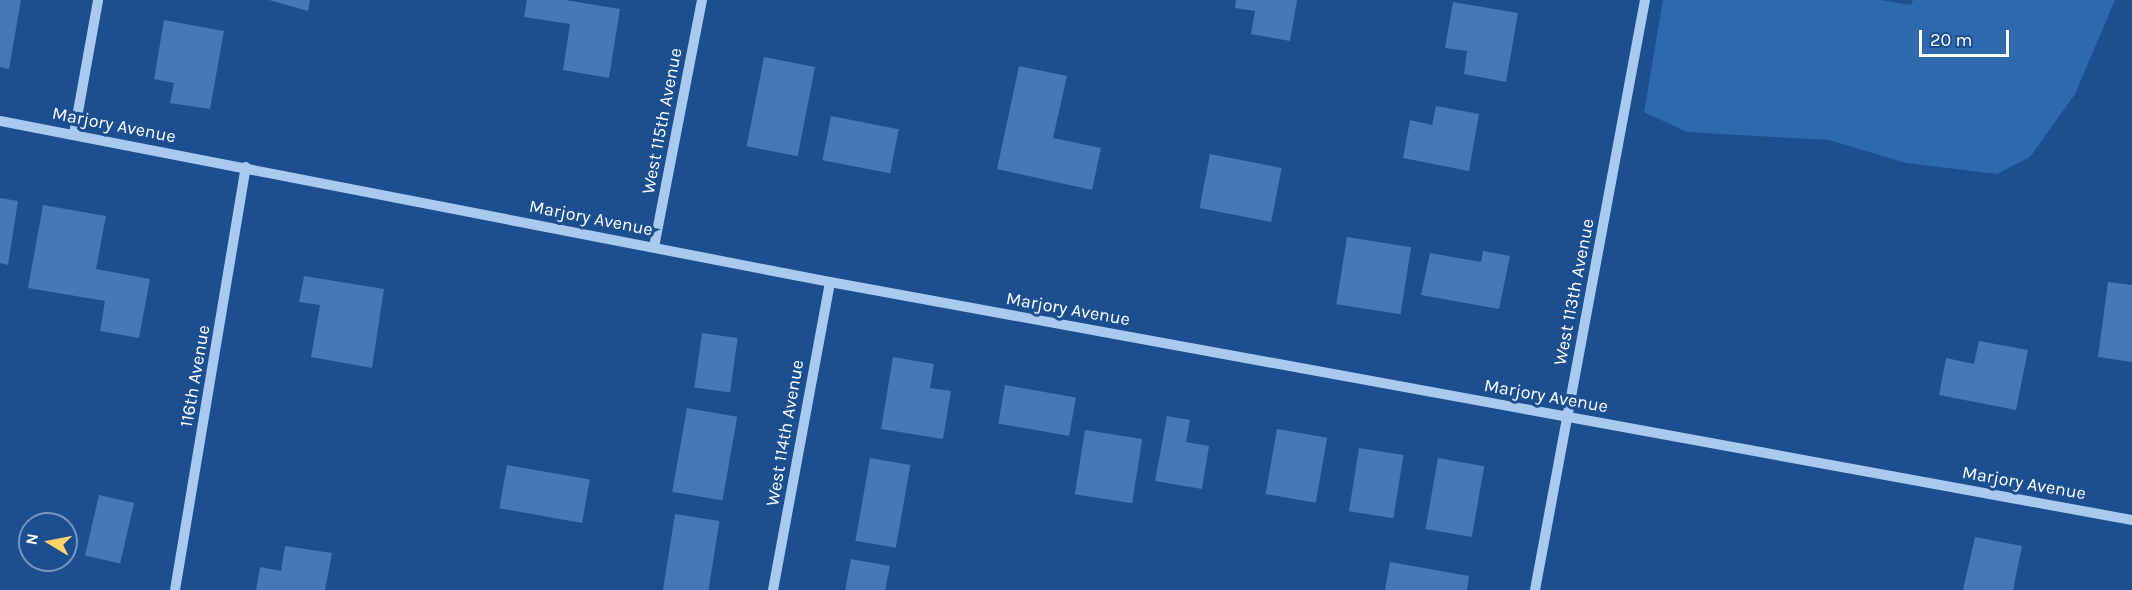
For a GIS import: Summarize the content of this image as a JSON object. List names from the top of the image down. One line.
{"streets":{"street":["West 115th Avenue","Marjory Avenue","West 113th Avenue","116th Avenue","West 114th Avenue"]},"crossings":[["West 115th Avenue","Marjory Avenue"],["Marjory Avenue","West 113th Avenue"],["Marjory Avenue","116th Avenue"],["Marjory Avenue","West 114th Avenue"]],"scale_bar":"20 m","north":"left"}
